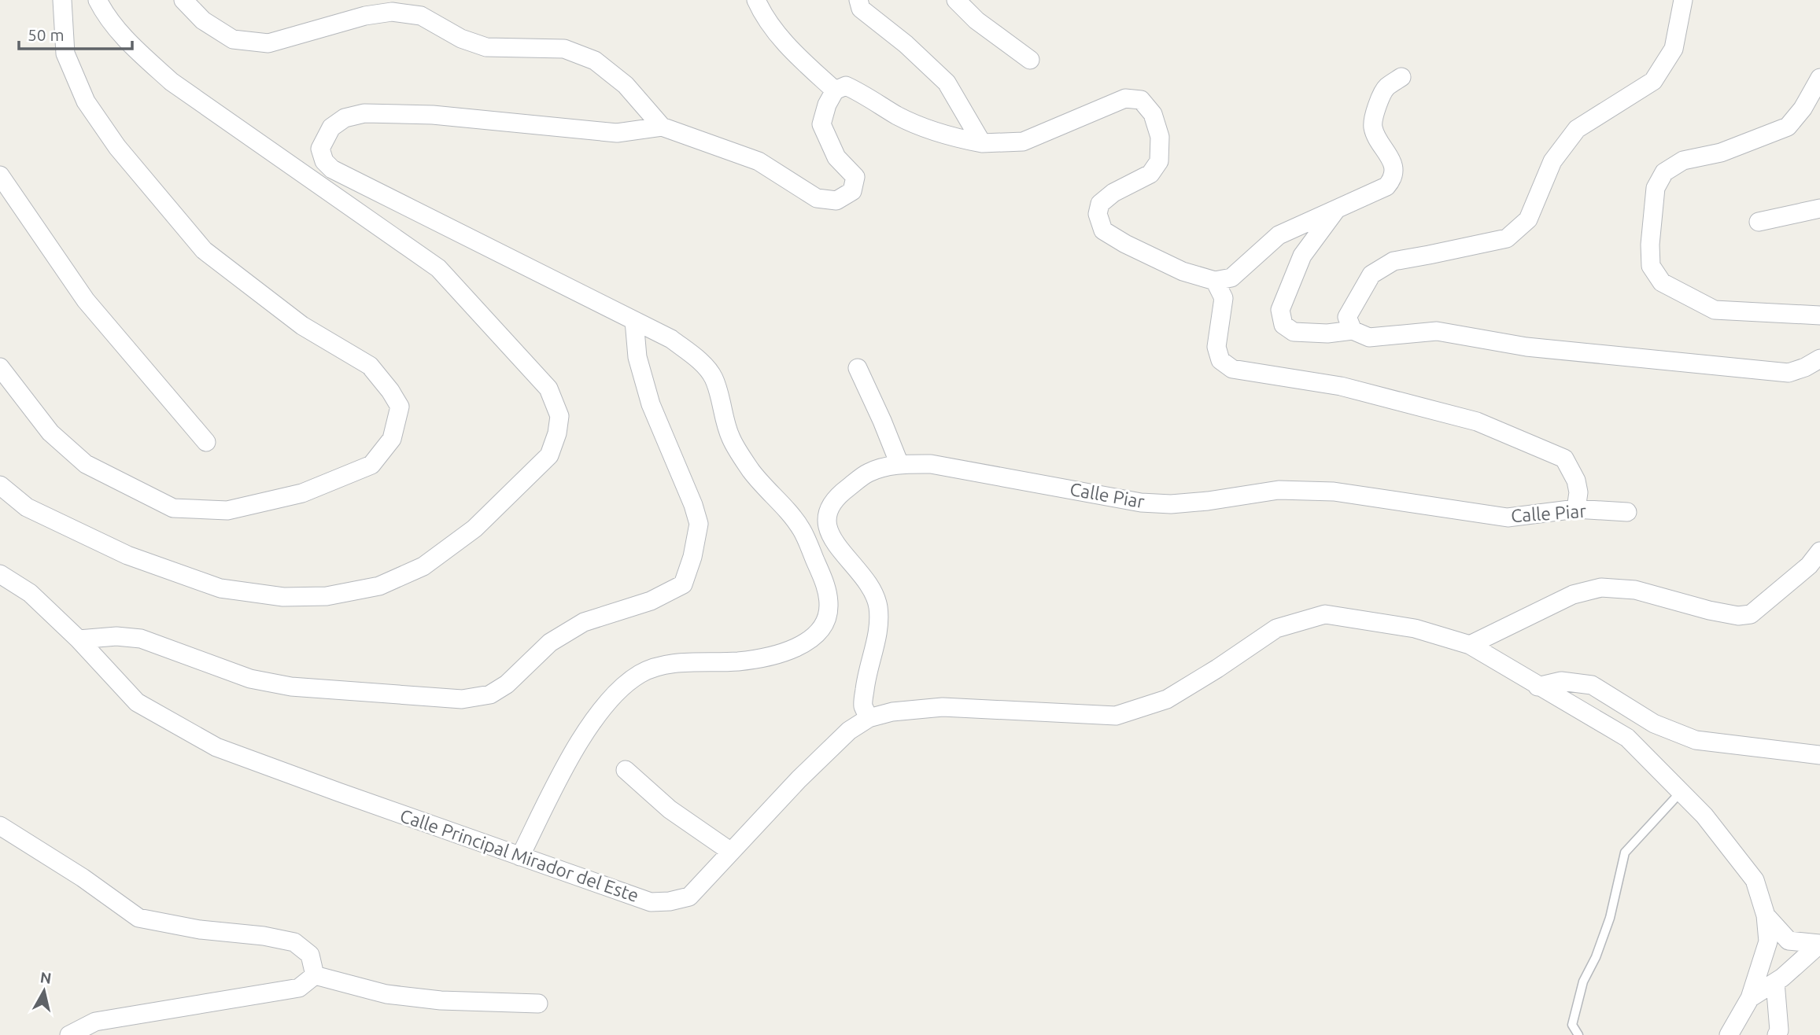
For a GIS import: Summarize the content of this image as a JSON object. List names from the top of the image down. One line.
{"streets":{"street":["Calle Piar","Calle Principal Mirador del Este"]},"crossings":[["Calle Piar","Calle Principal Mirador del Este"]],"scale_bar":"50 m","north":"top"}
